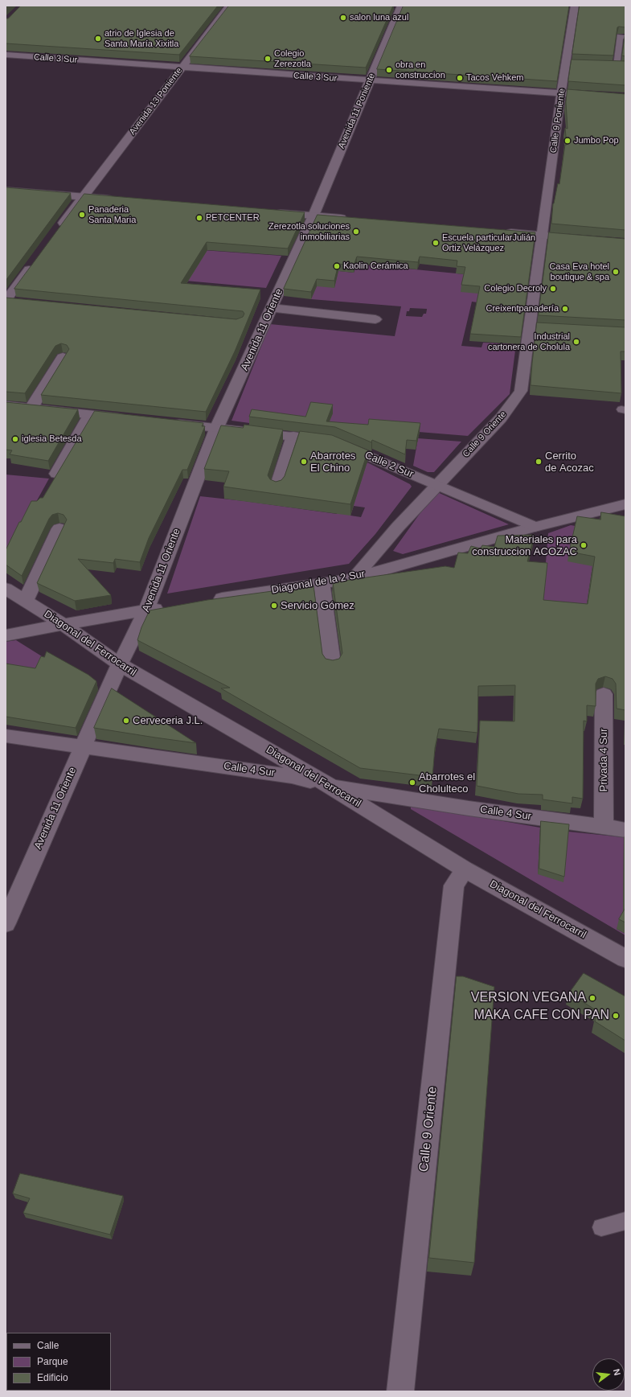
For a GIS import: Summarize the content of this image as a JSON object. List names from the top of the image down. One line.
{"streets":{"street":["Calle 3 Sur","Avenida 13 Poniente","Avenida 11 Poniente","Calle 9 Poniente","Avenida 11 Oriente","Calle 9 Oriente","Calle 2 Sur","Diagonal de la 2 Sur","Diagonal del Ferrocarril","Privada 4 Sur","Calle 4 Sur"]},"crossings":[["Calle 3 Sur","Avenida 13 Poniente"],["Calle 3 Sur","Avenida 11 Poniente"],["Calle 3 Sur","Calle 9 Poniente"],["Avenida 11 Poniente","Avenida 11 Oriente"],["Calle 9 Poniente","Calle 9 Oriente"],["Avenida 11 Oriente","Calle 2 Sur"],["Avenida 11 Oriente","Diagonal del Ferrocarril"],["Avenida 11 Oriente","Calle 4 Sur"],["Calle 9 Oriente","Calle 2 Sur"],["Calle 9 Oriente","Diagonal de la 2 Sur"],["Calle 9 Oriente","Diagonal del Ferrocarril"],["Calle 2 Sur","Diagonal de la 2 Sur"],["Diagonal del Ferrocarril","Calle 4 Sur"],["Privada 4 Sur","Calle 4 Sur"]],"places":["salon luna azul","atrio de Iglesia de Santa María Xixitla","Colegio Zerezotla","obra en construccion","Tacos Vehkem","Jumbo Pop","Panaderia Santa Maria","PETCENTER","Zerezotla soluciones inmobiliarias","Escuela particularJulián Ortiz Velázquez","Kaolin Cerámica","Casa Eva hotel boutique & spa","Colegio Decroly","Creixentpanadería","Industrial cartonera de Cholula","iglesia Betesda","Abarrotes El Chino","Cerrito de Acozac","Materiales para construccion ACOZAC","Servicio Gómez","Cerveceria J.L.","Abarrotes el Cholulteco","VERSION VEGANA","MAKA CAFE CON PAN"],"legend":["Calle","Parque","Edificio"],"north":"right"}
